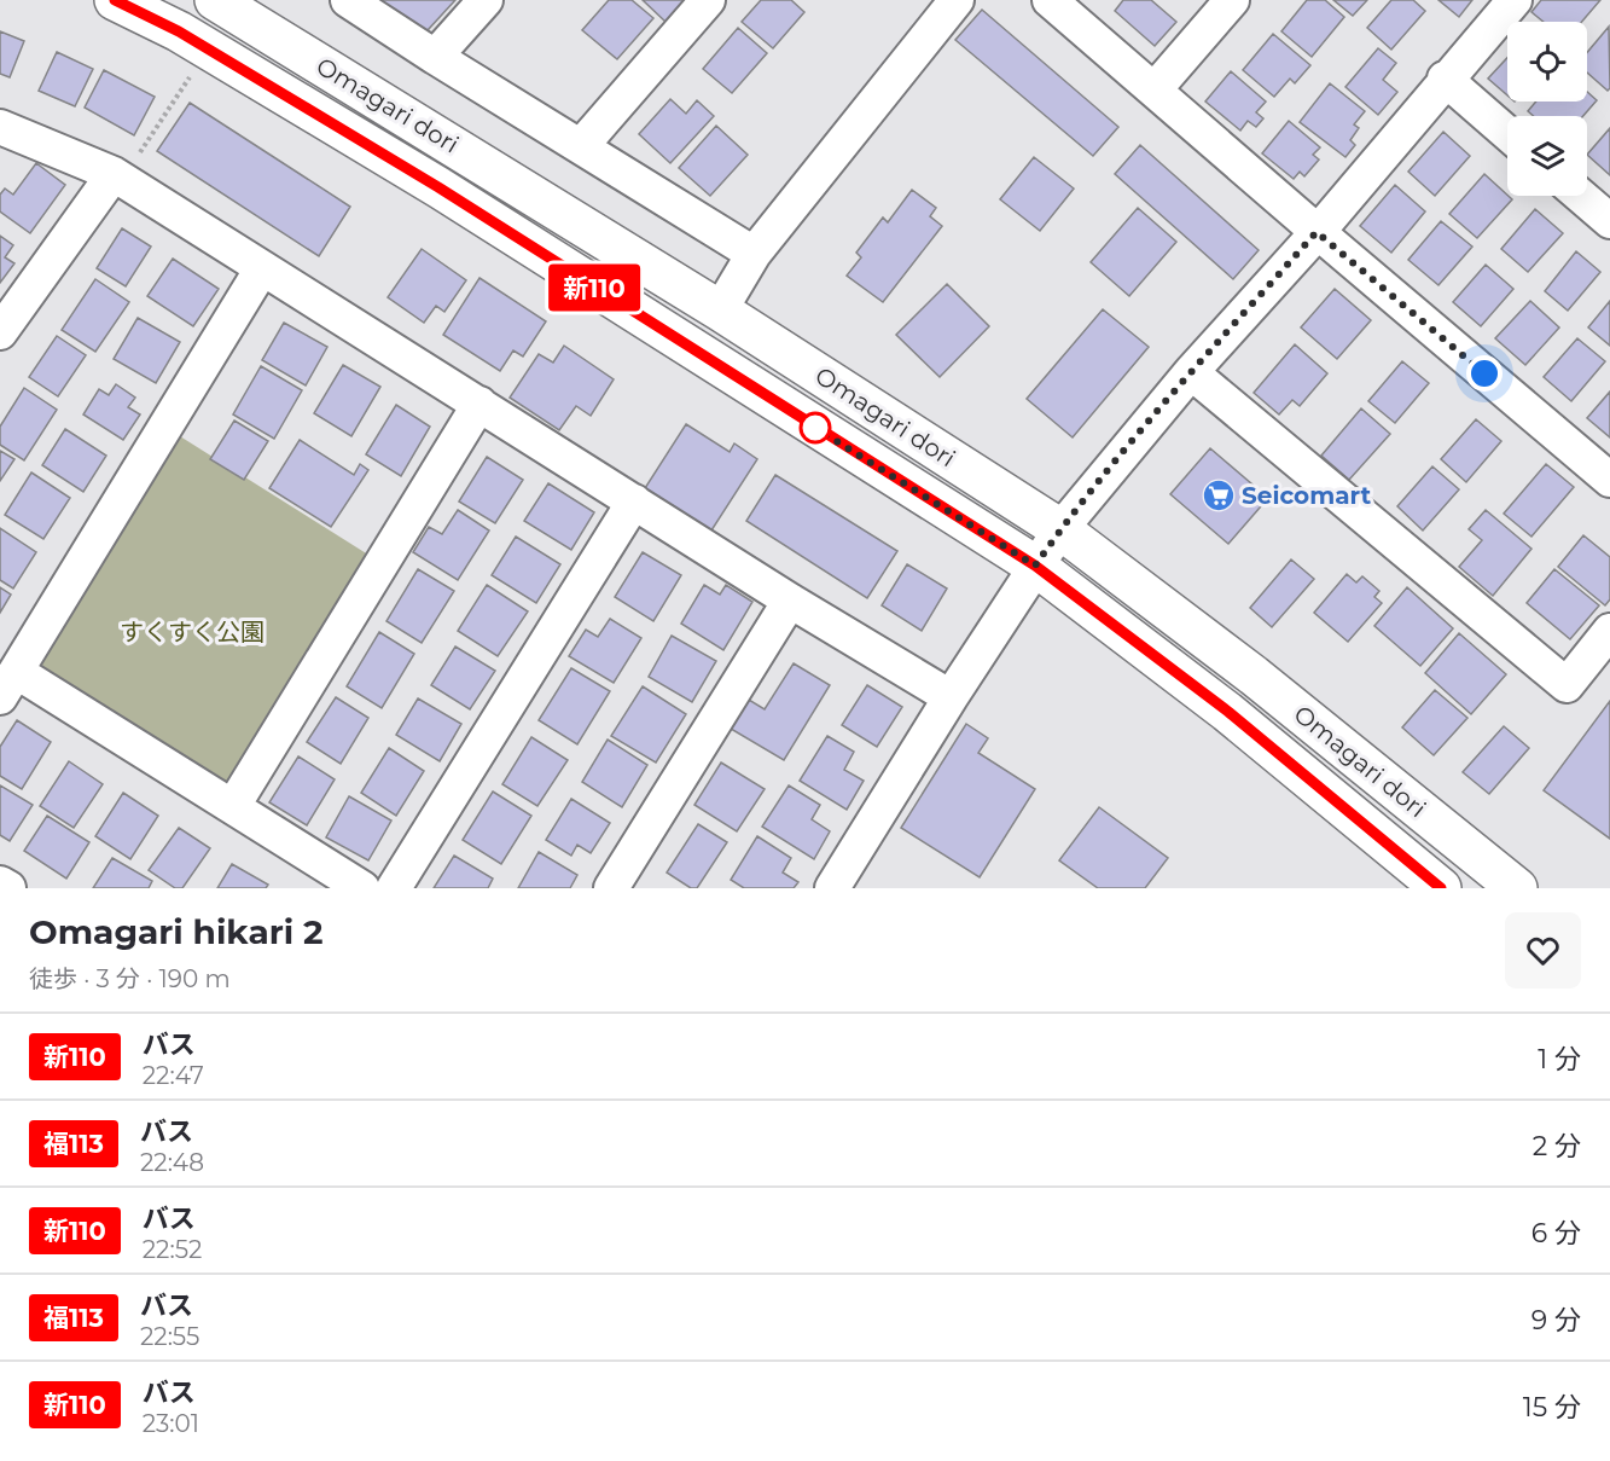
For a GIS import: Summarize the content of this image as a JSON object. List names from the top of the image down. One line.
{"streets":{"street":["Omagari dori"]},"parks":["すくすく公園"],"places":{"supermarket":["Seicomart"]},"lines":["bus line 新110"],"page":{"on_map":"新110","heading":["Omagari hikari 2","徒歩 · 3 分 · 190 m"],"list":[{"mark":"新110","name":"バス","note":"22:47","value":"1 分"},{"mark":"福113","name":"バス","note":"22:48","value":"2 分"},{"mark":"新110","name":"バス","note":"22:52","value":"6 分"},{"mark":"福113","name":"バス","note":"22:55","value":"9 分"},{"mark":"新110","name":"バス","note":"23:01","value":"15 分"}]}}
